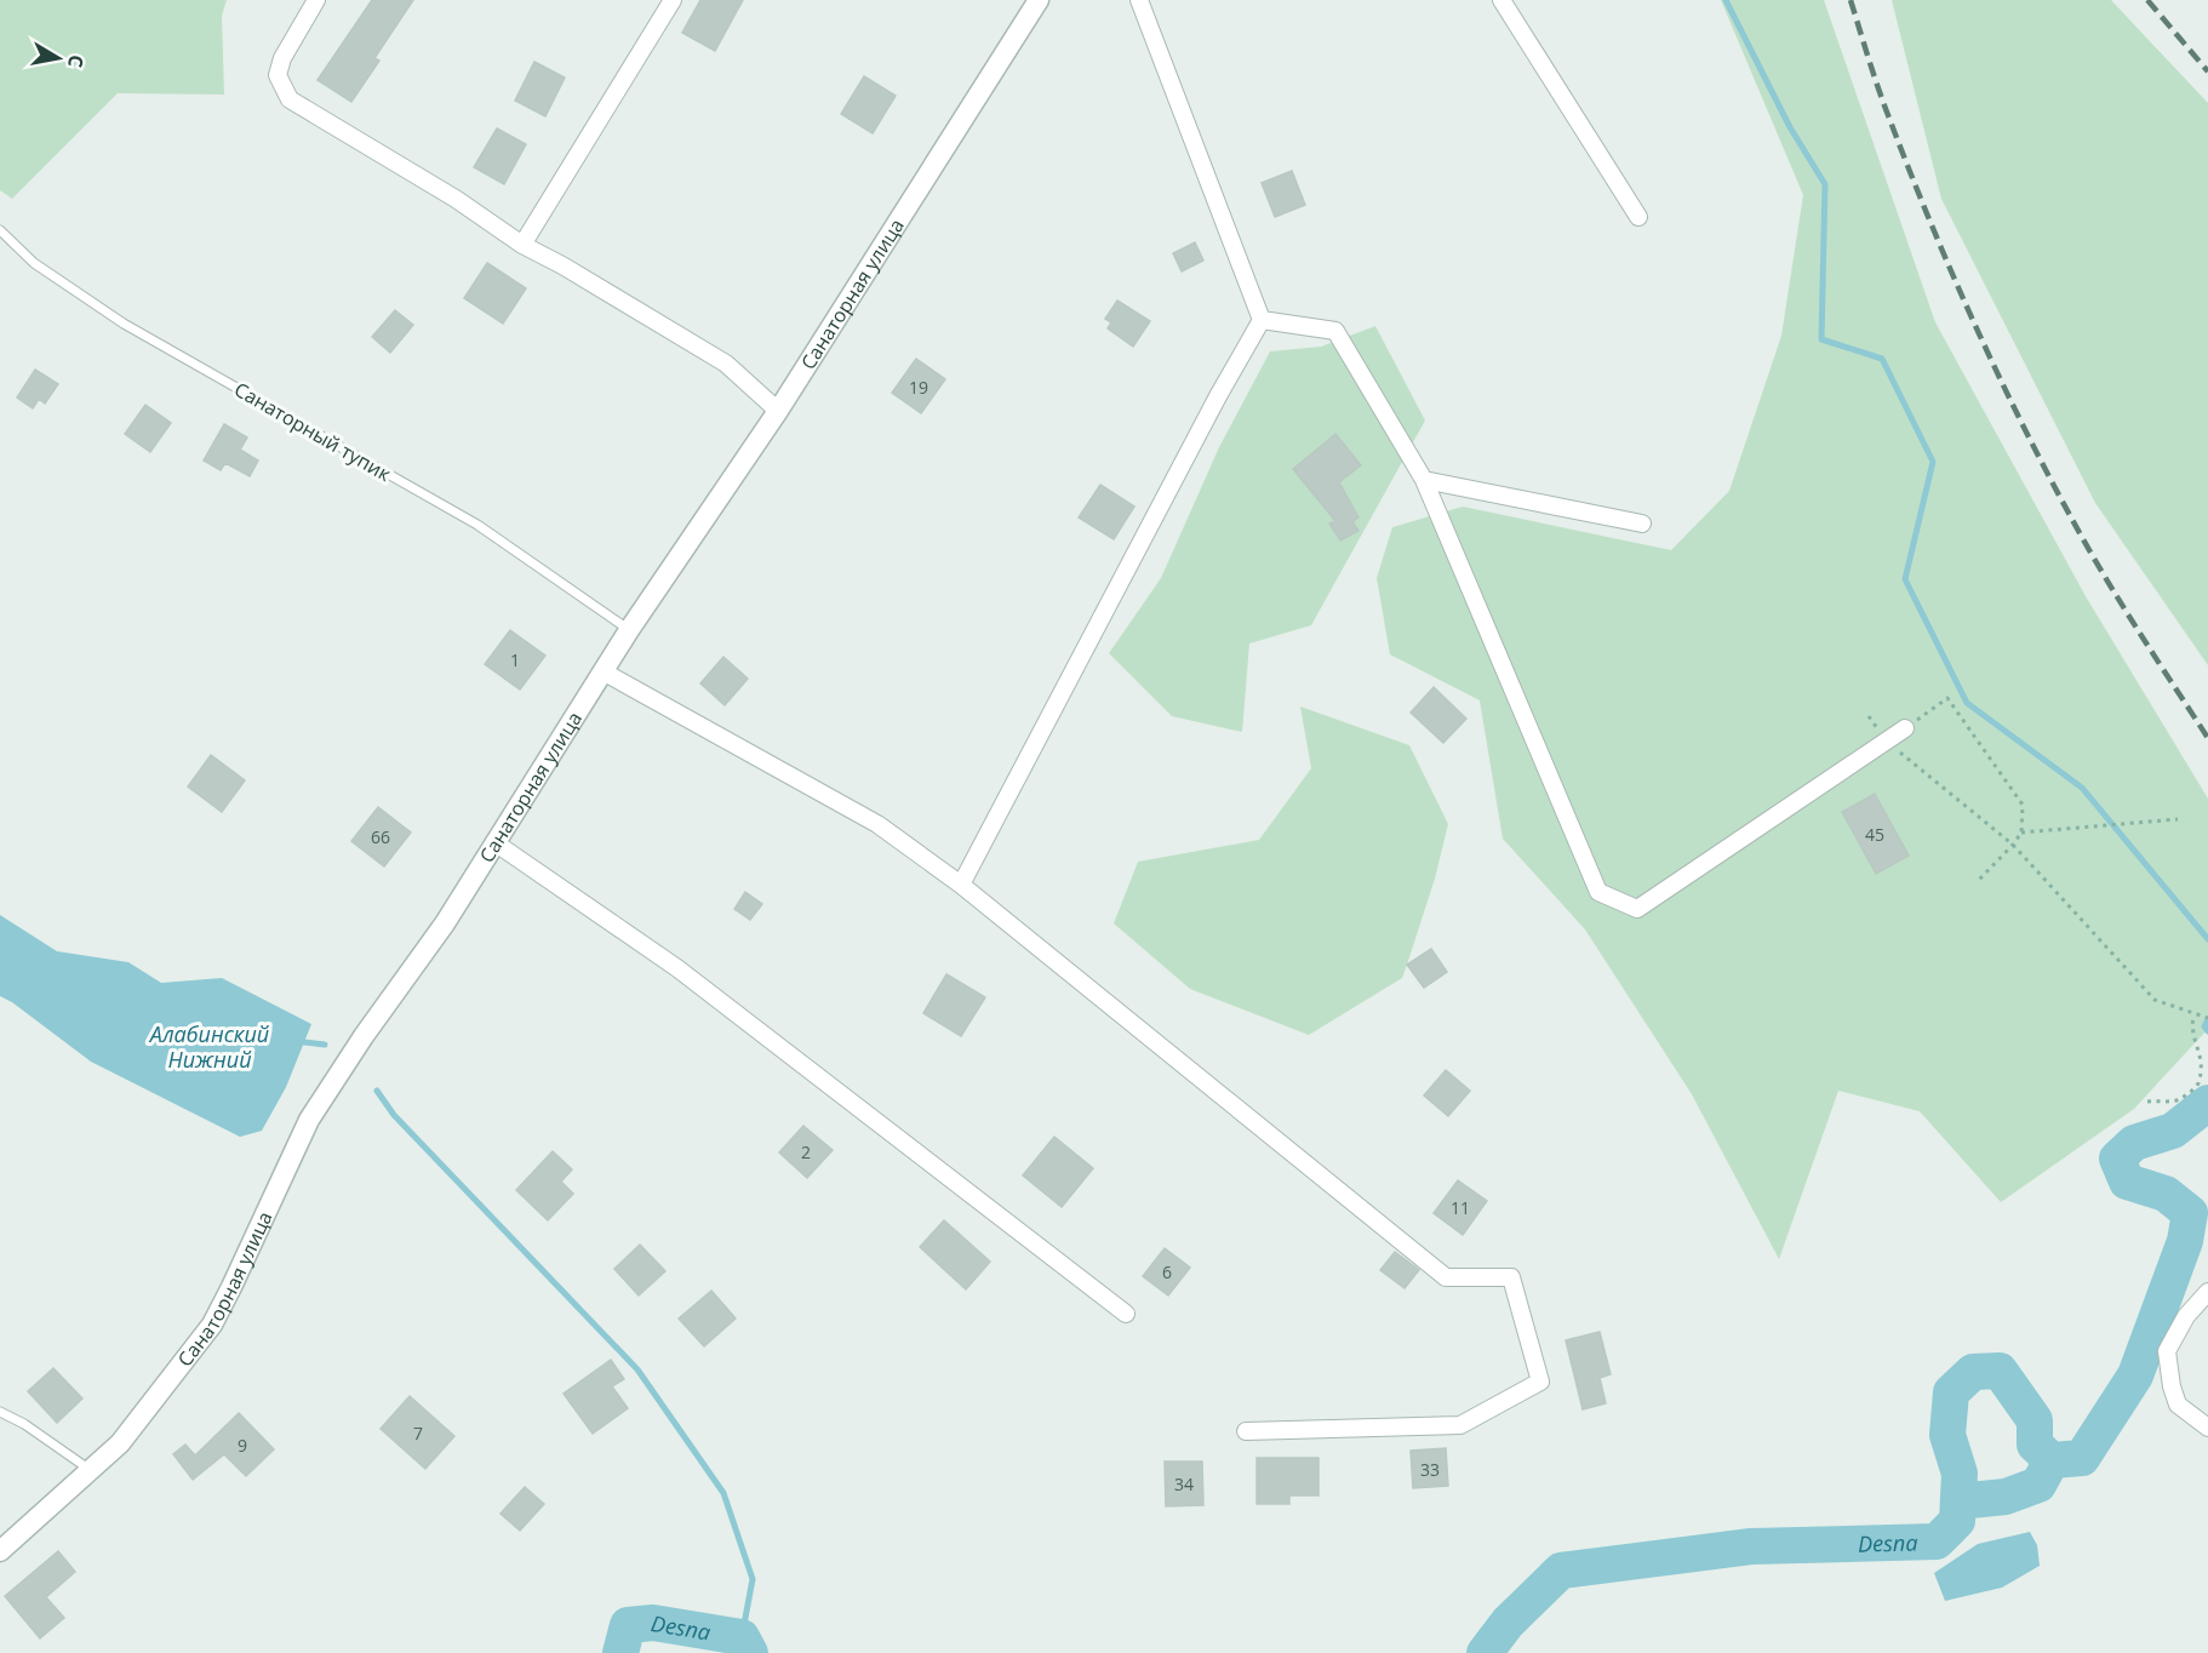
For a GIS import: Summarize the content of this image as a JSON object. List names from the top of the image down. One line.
{"streets":{"street":["Санаторная улица"],"lane":["Санаторный тупик"]},"crossings":[["Санаторная улица","Санаторный тупик"]],"water":["Алабинский Нижний","Desna"],"house_numbers":["19","1","45","66","2","11","6","7","9","33","34"],"north":"right"}
